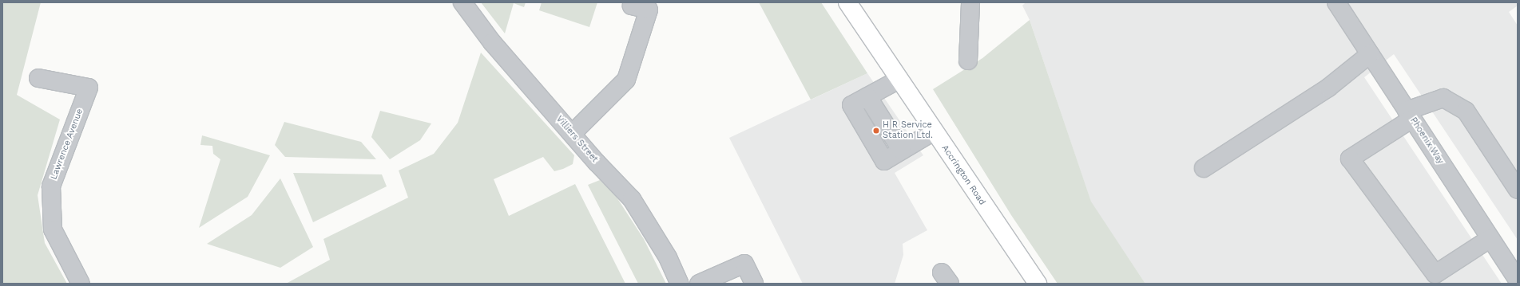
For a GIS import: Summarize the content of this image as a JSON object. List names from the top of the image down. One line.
{"streets":{"main road":["Accrington Road"],"street":["Villiers Street","Phoenix Way","Lawrence Avenue"]},"places":["H R Service Station Ltd."]}
